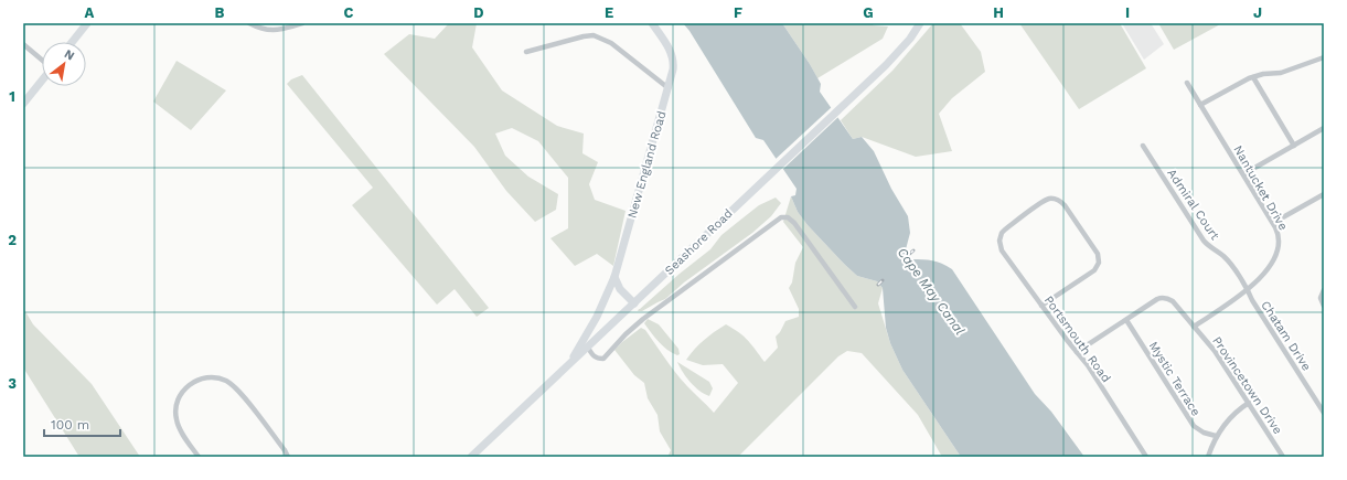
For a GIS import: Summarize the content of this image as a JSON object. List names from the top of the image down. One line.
{"streets":{"main road":["New England Road","Seashore Road"],"street":["Nantucket Drive","Admiral Court","Chatam Drive","Portsmouth Road","Mystic Terrace","Provincetown Drive"]},"crossings":[["New England Road","Seashore Road"],["Nantucket Drive","Admiral Court"],["Nantucket Drive","Chatam Drive"],["Nantucket Drive","Provincetown Drive"],["Admiral Court","Chatam Drive"],["Mystic Terrace","Provincetown Drive"]],"water":["Cape May Canal"],"scale_bar":"100 m","north":"top right","grid":{"columns":["A","B","C","D","E","F","G","H","I","J"],"rows":["1","2","3"]}}
